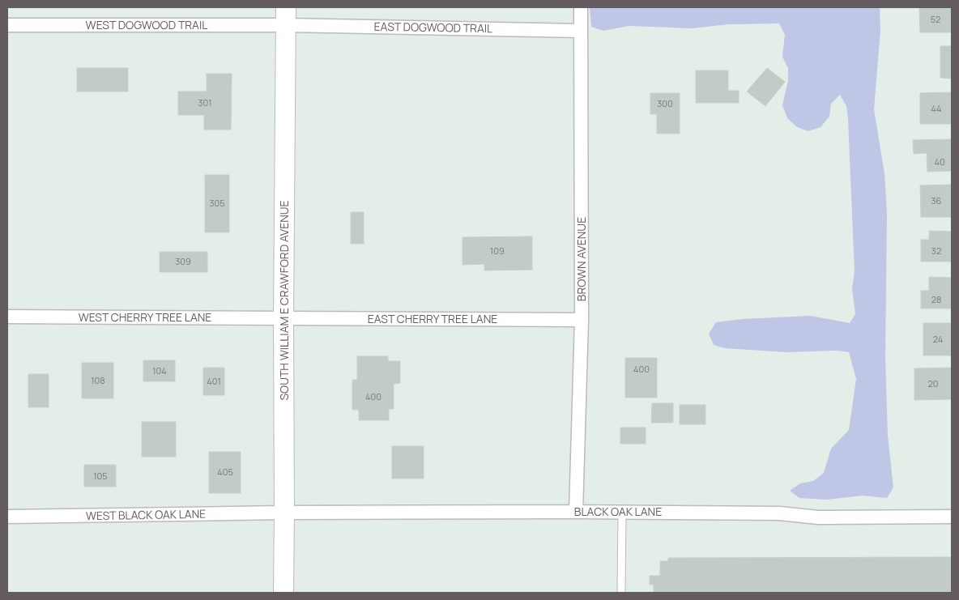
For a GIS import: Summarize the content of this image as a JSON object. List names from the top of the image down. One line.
{"streets":{"main road":["SOUTH WILLIAM E CRAWFORD AVENUE"],"street":["WEST DOGWOOD TRAIL","EAST DOGWOOD TRAIL","BROWN AVENUE","WEST CHERRY TREE LANE","EAST CHERRY TREE LANE","BLACK OAK LANE","WEST BLACK OAK LANE"]},"crossings":[["WEST DOGWOOD TRAIL","EAST DOGWOOD TRAIL"],["WEST DOGWOOD TRAIL","SOUTH WILLIAM E CRAWFORD AVENUE"],["EAST DOGWOOD TRAIL","BROWN AVENUE"],["EAST DOGWOOD TRAIL","SOUTH WILLIAM E CRAWFORD AVENUE"],["BROWN AVENUE","EAST CHERRY TREE LANE"],["BROWN AVENUE","BLACK OAK LANE"],["SOUTH WILLIAM E CRAWFORD AVENUE","WEST CHERRY TREE LANE"],["SOUTH WILLIAM E CRAWFORD AVENUE","EAST CHERRY TREE LANE"],["SOUTH WILLIAM E CRAWFORD AVENUE","BLACK OAK LANE"],["SOUTH WILLIAM E CRAWFORD AVENUE","WEST BLACK OAK LANE"],["WEST CHERRY TREE LANE","EAST CHERRY TREE LANE"],["BLACK OAK LANE","WEST BLACK OAK LANE"]],"house_numbers":["52","301","300","44","40","36","305","109","32","309","28","24","400","104","108","401","20","400","405","105"]}
